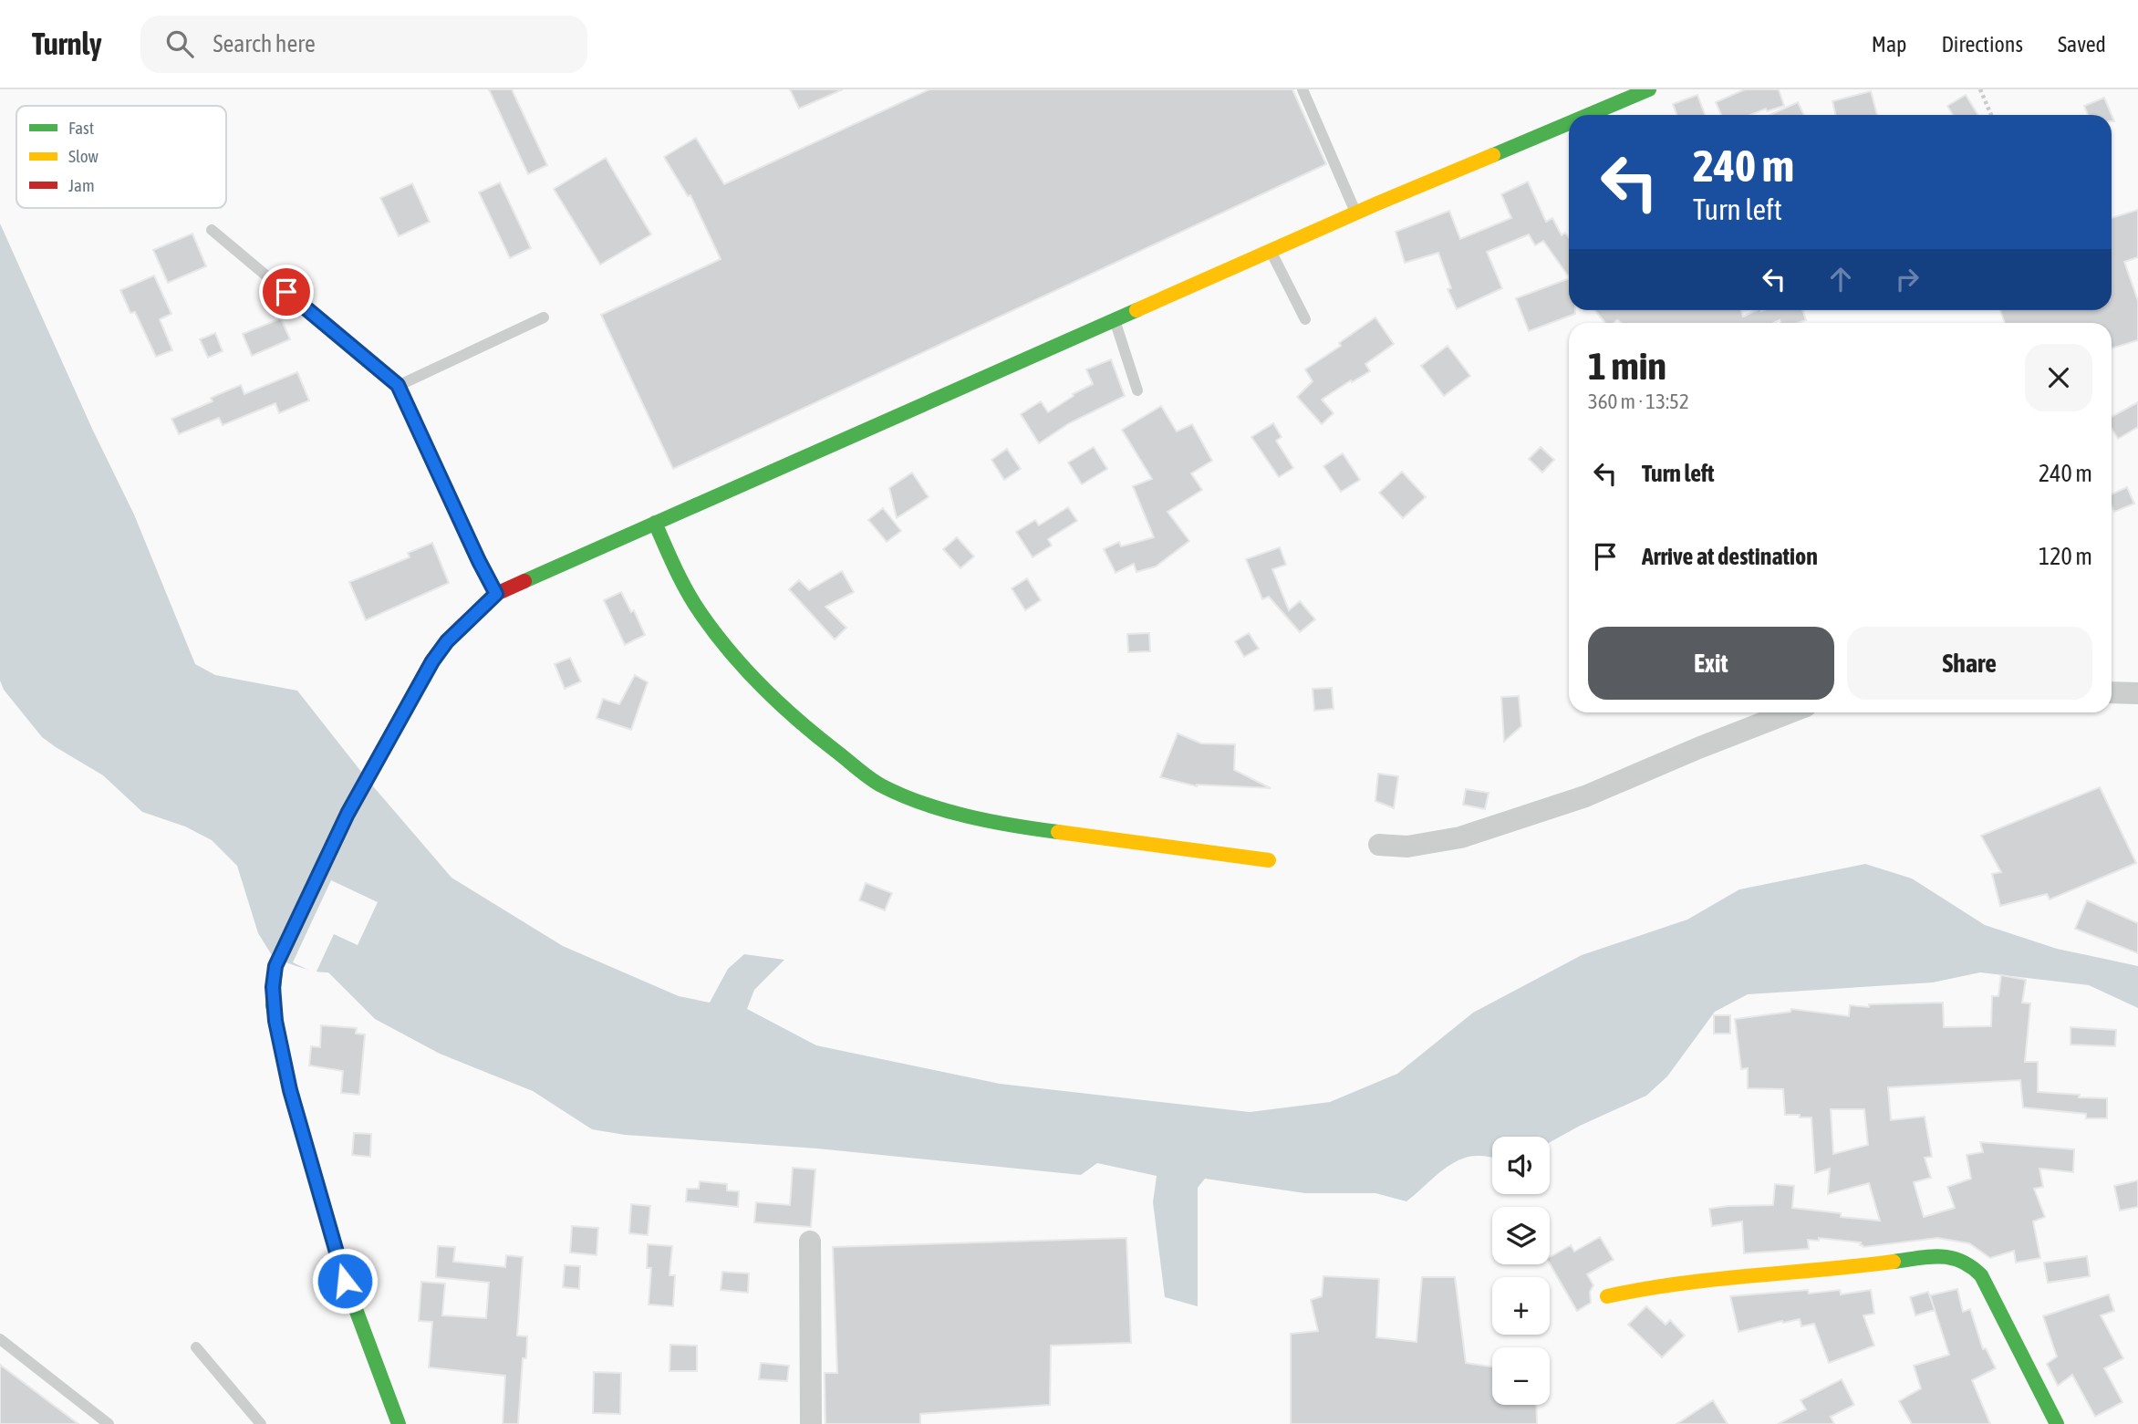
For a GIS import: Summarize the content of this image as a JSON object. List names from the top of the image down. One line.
{"legend":["Fast","Slow","Jam"],"page":{"header":"Turnly","search":"Search here","nav":["Map","Directions","Saved"],"turn":["240 m","Turn left"],"heading":["1 min","360 m · 13:52"],"list":[{"name":"Turn left","value":"240 m"},{"name":"Arrive at destination","value":"120 m"}],"buttons":["Exit","Share"],"map_buttons":["+","−"]}}
